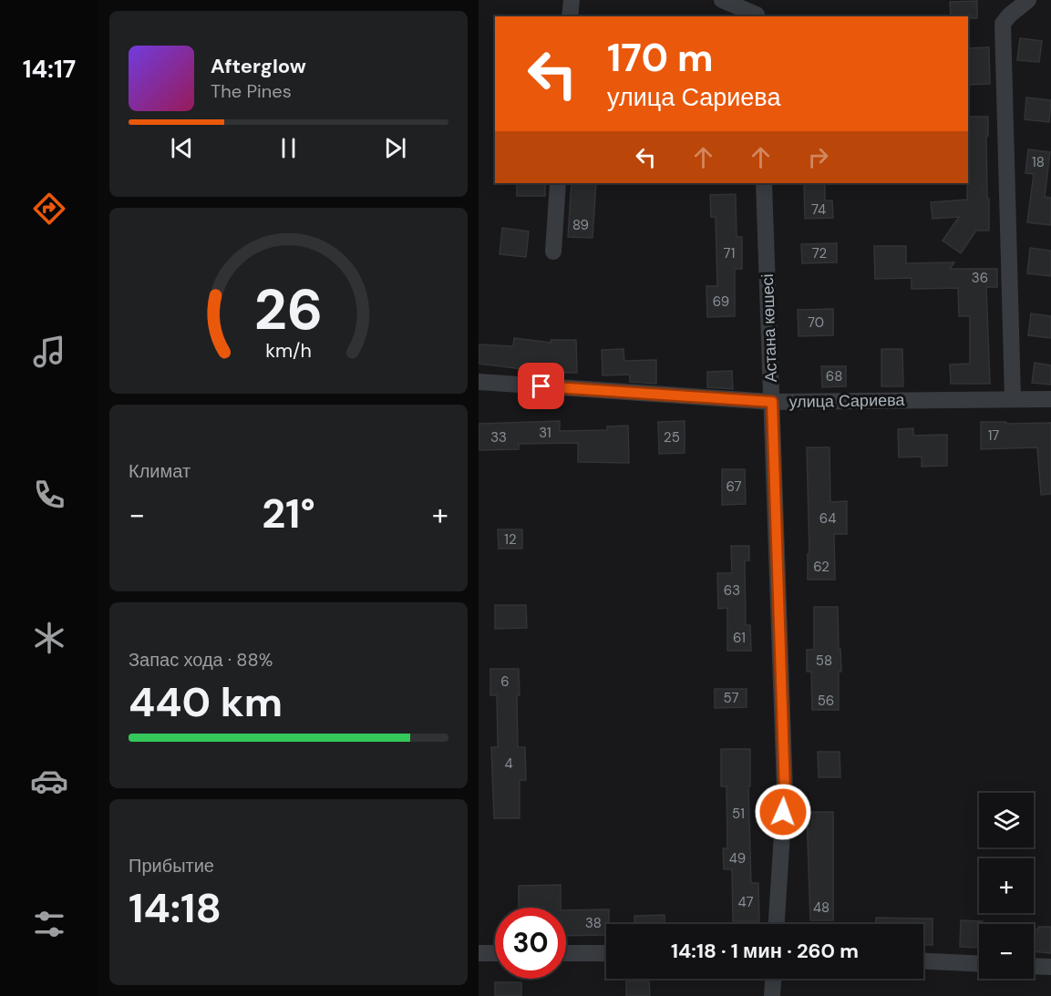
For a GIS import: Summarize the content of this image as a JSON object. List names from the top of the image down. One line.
{"streets":{"street":["Астана көшесі","улица Сариева"]},"crossings":[["Астана көшесі","улица Сариева"]],"house_numbers":["18","74","89","71","72","36","69","70","68","31","17","33","25","67","64","12","62","63","61","58","6","57","56","4","51","49","47","48","38"],"page":{"tabs":"14:17","turn":["170 m","улица Сариева"],"song":["Afterglow","The Pines"],"tile":["Климат",["Запас хода · 88%","440 km"],["Прибытие","14:18"]],"heat":["−","21°","+"],"map_buttons":["+","−"],"limit":"30","trip":"14:18 · 1 мин · 260 m","gauge":["26","km/h"]}}
